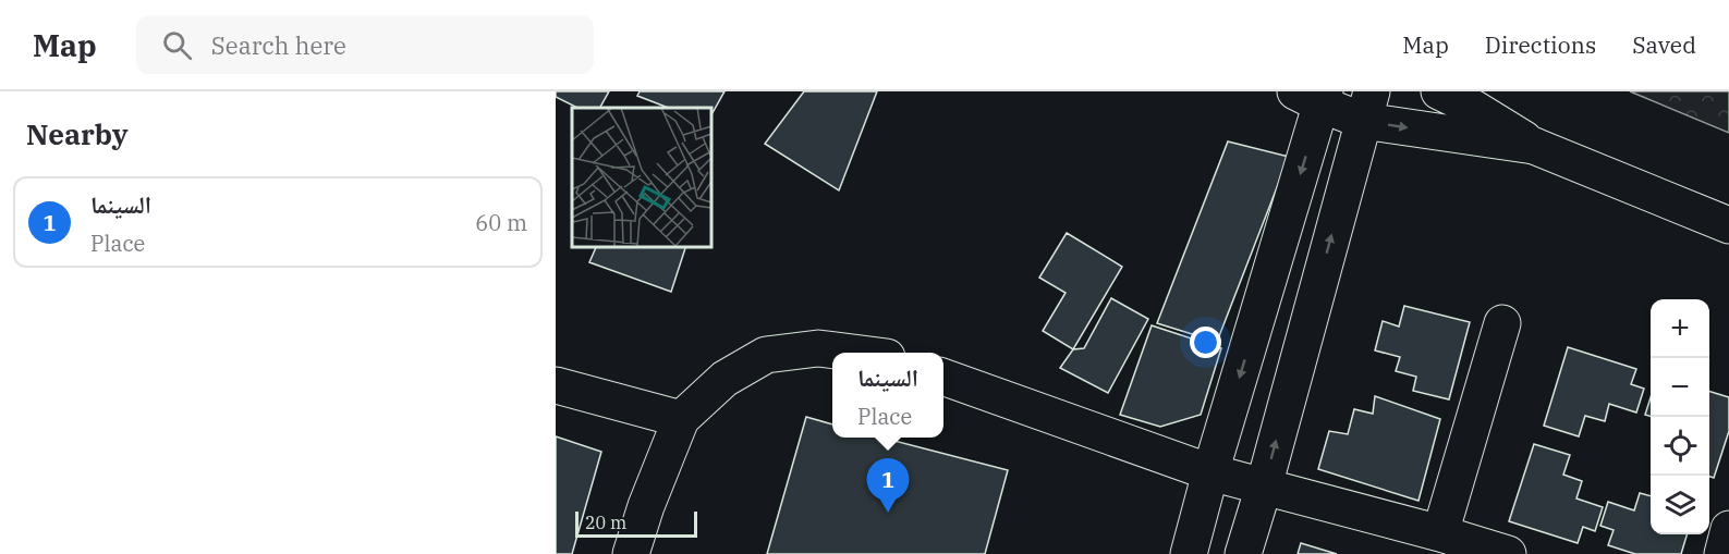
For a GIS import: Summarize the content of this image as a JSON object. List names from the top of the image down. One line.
{"scale_bar":"20 m","page":{"header":"Map","search":"Search here","nav":["Map","Directions","Saved"],"heading":"Nearby","list":[{"mark":"1","name":"السينما","note":"Place","value":"60 m"}],"map_buttons":["+","−"],"popup":["السينما","Place"],"pins":"1","scale":"20 m"}}
